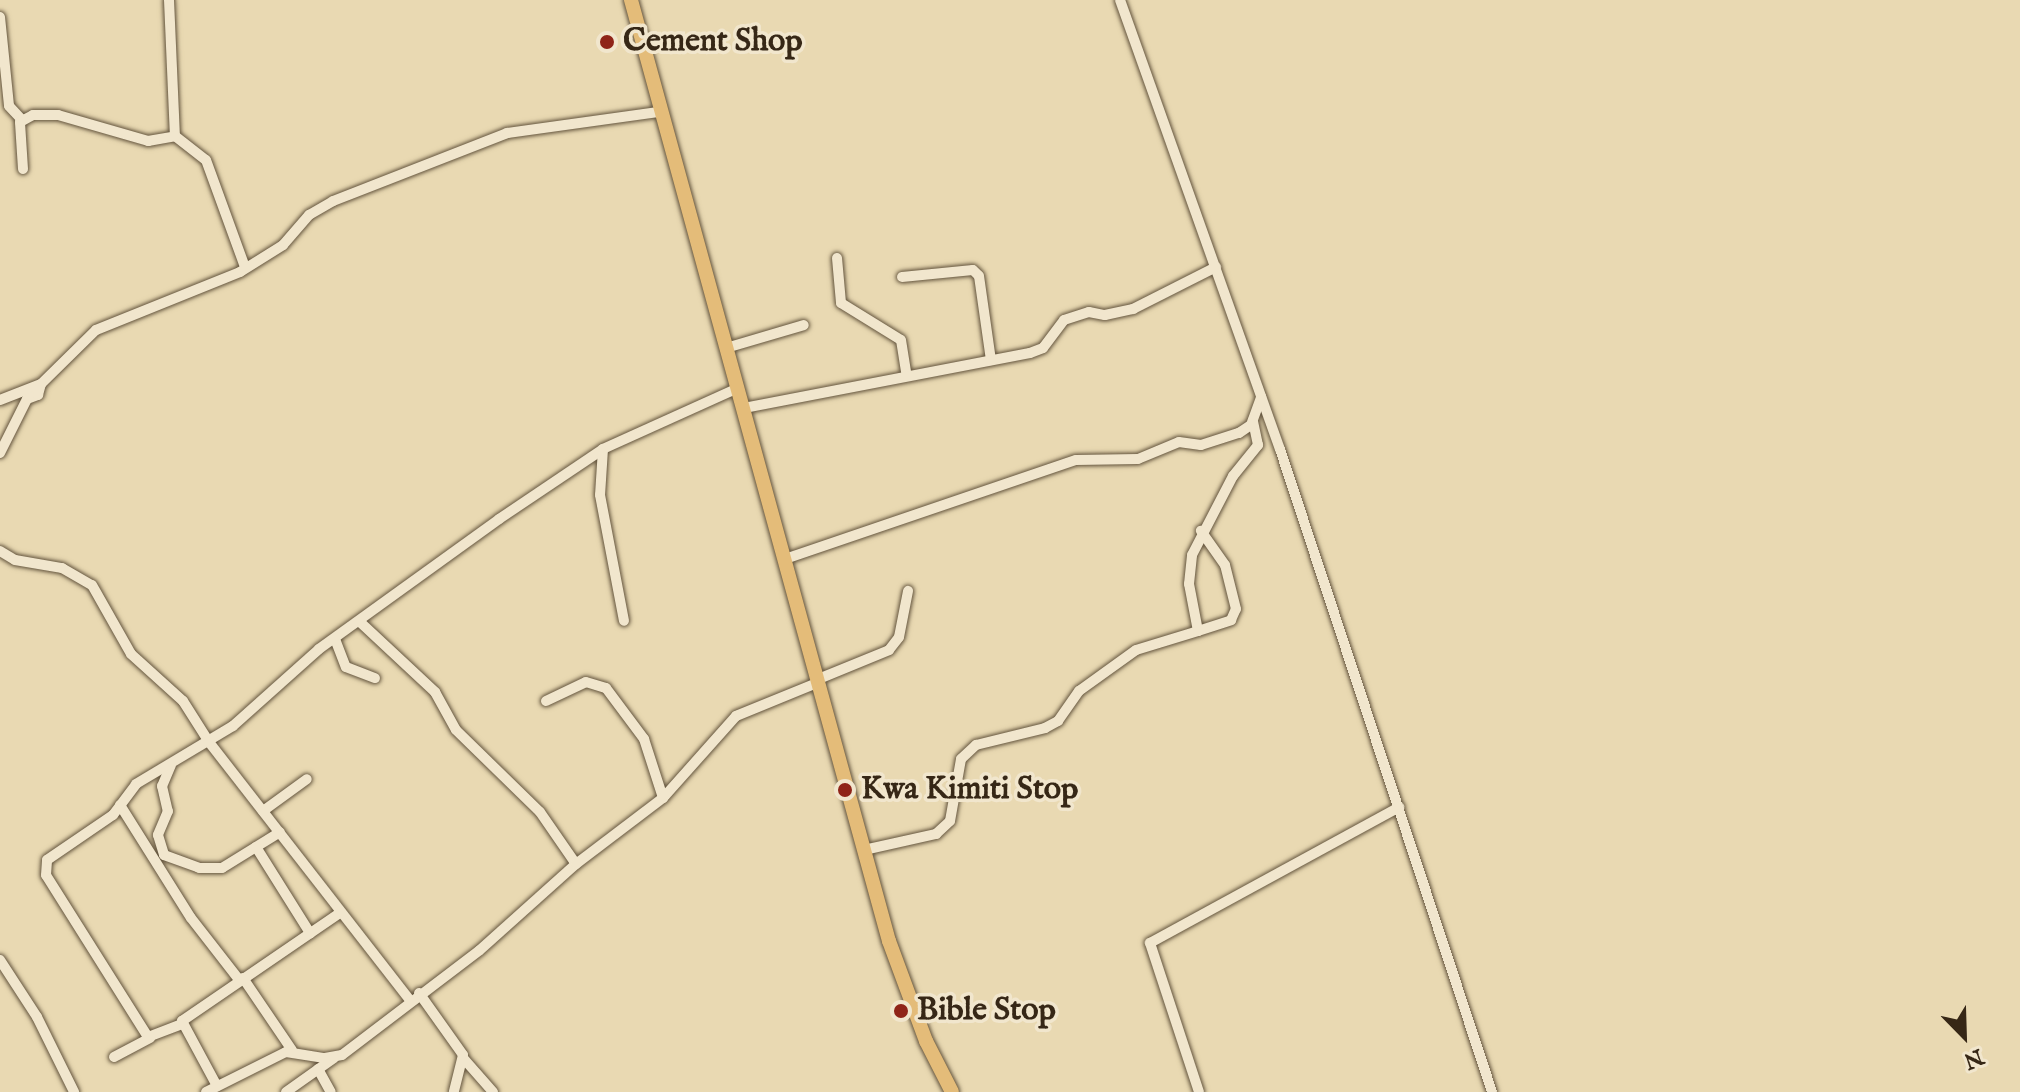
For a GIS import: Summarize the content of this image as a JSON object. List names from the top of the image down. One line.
{"places":["Cement Shop","Kwa Kimiti Stop","Bible Stop"],"north":"bottom right"}
